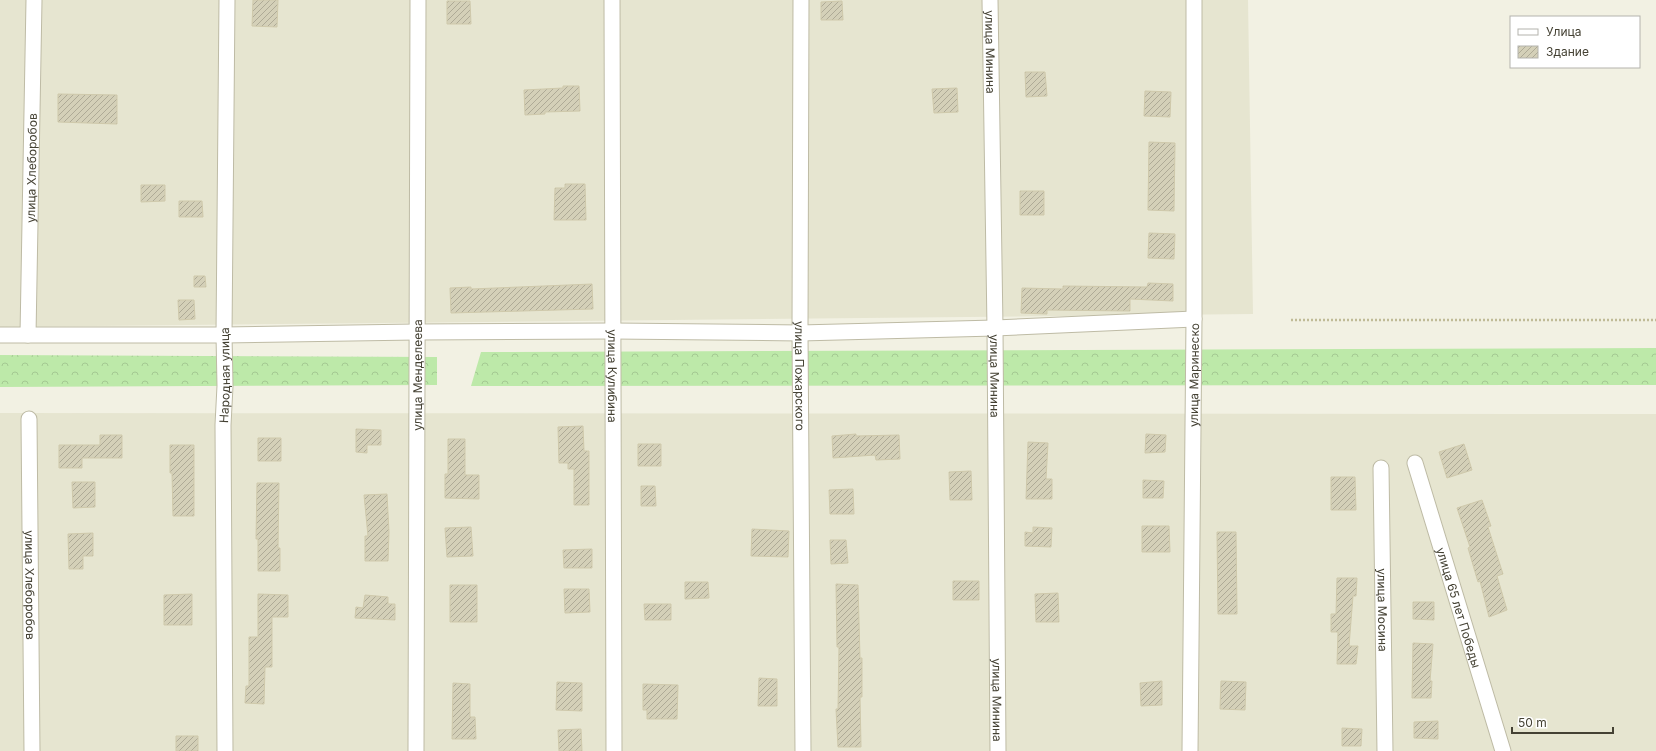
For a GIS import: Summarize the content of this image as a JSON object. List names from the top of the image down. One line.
{"streets":{"street":["улица Минина","улица Хлеборобов","Народная улица","улица Менделеева","улица Кулибина","улица Пожарского","улица Маринеско","улица 65 лет Победы","улица Мосина"]},"legend":["Улица","Здание"],"scale_bar":"50 m"}
